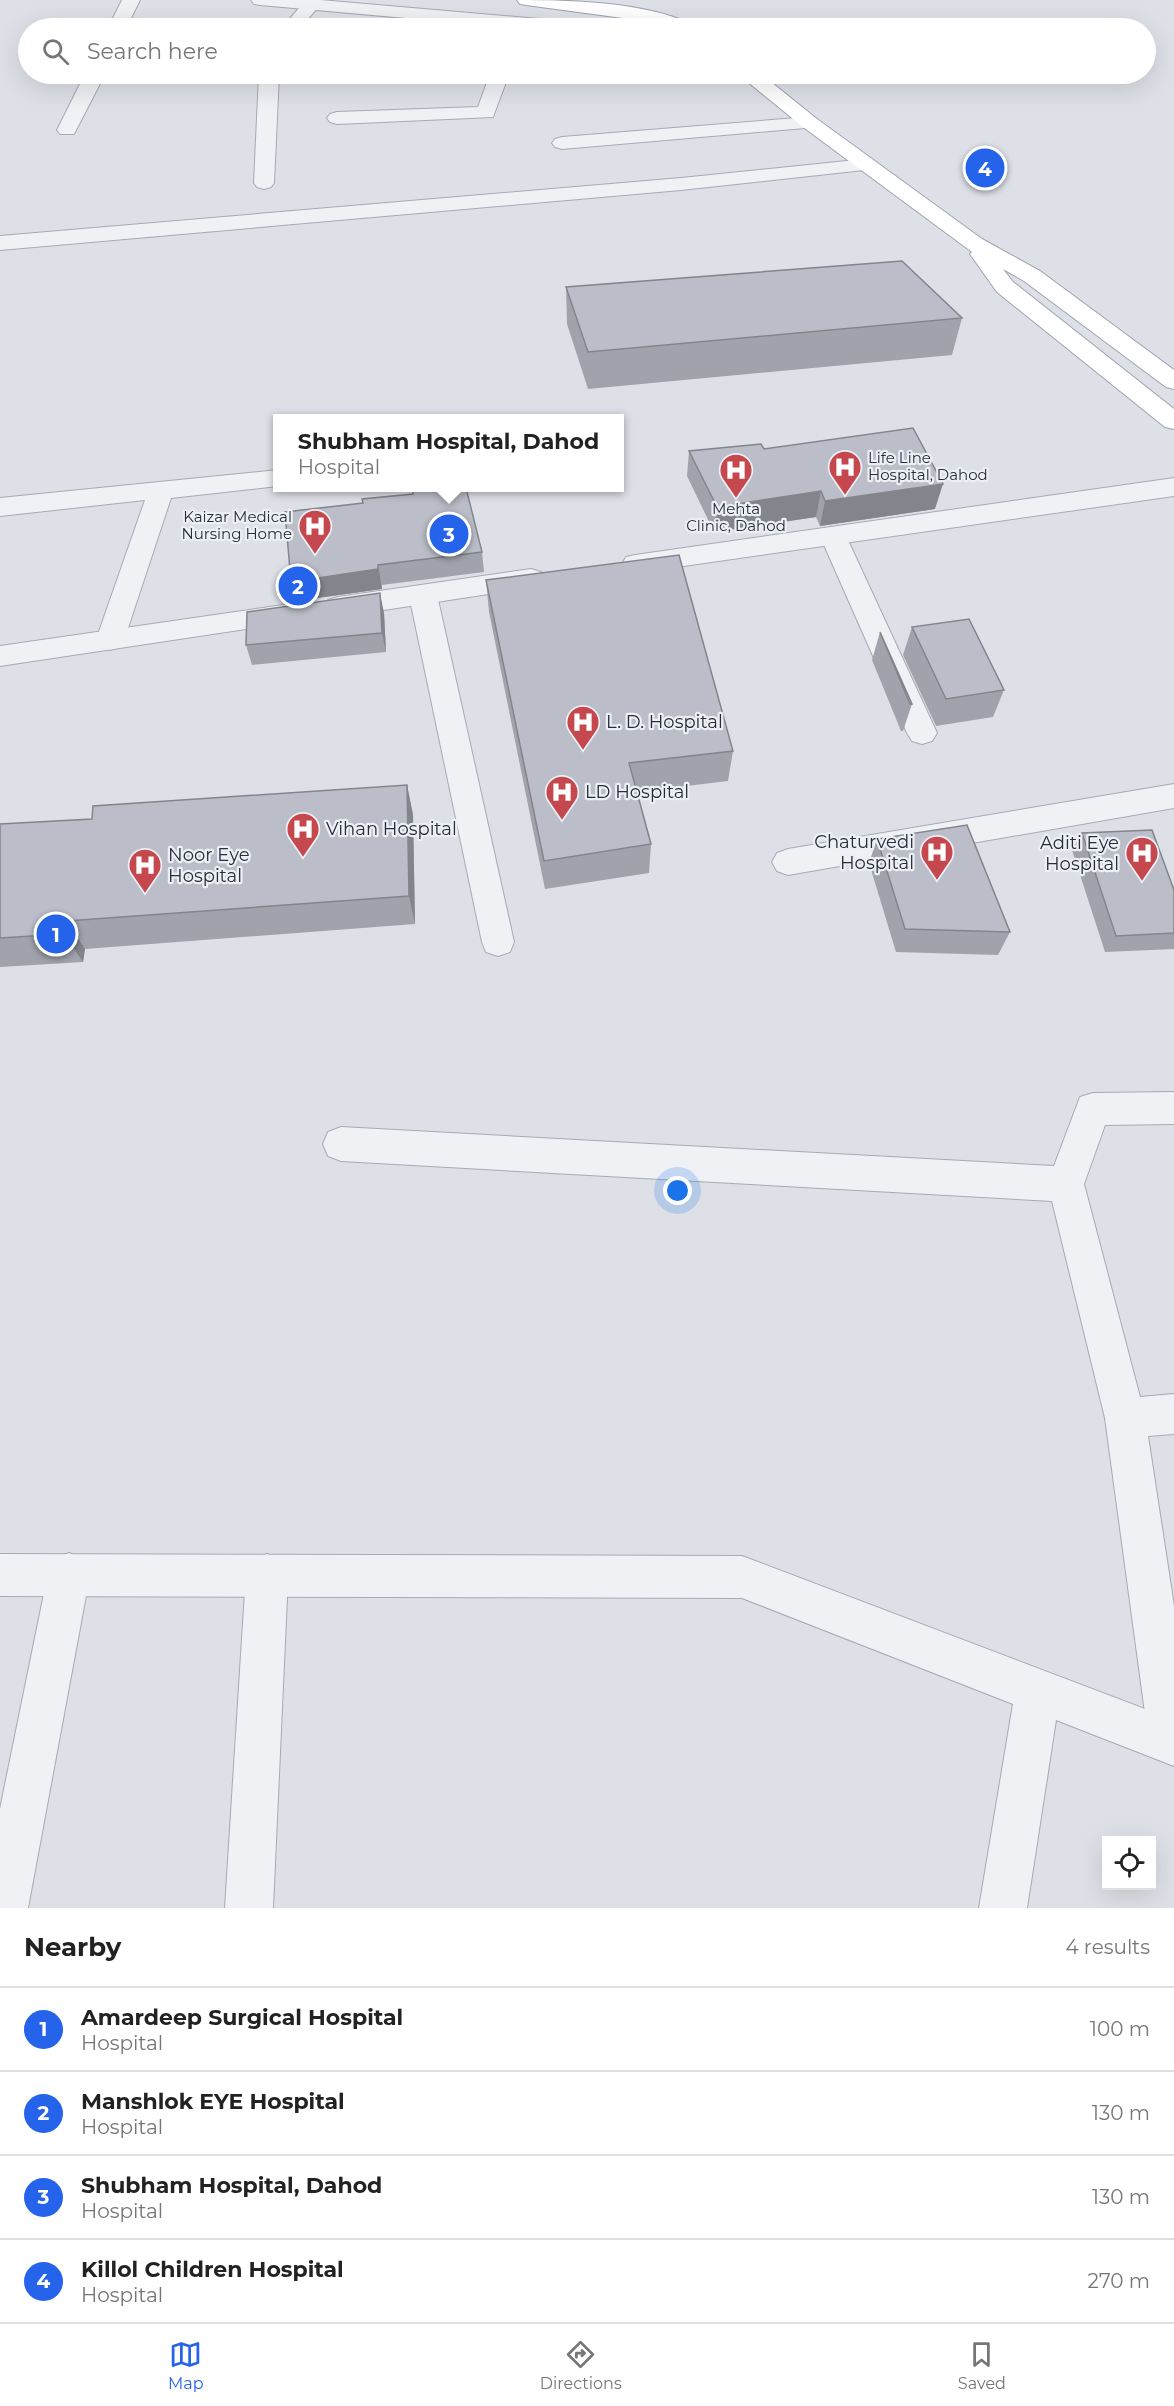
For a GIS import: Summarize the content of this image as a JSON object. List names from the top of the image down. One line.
{"places":{"hospital":["Life Line Hospital, Dahod","Mehta Clinic, Dahod","Kaizar Medical Nursing Home","L. D. Hospital","LD Hospital","Vihan Hospital","Chaturvedi Hospital","Aditi Eye Hospital","Noor Eye Hospital"]},"page":{"search":"Search here","pins":["4","3","2","1"],"popup":["Shubham Hospital, Dahod","Hospital"],"heading":["Nearby","4 results"],"list":[{"mark":"1","name":"Amardeep Surgical Hospital","note":"Hospital","value":"100 m"},{"mark":"2","name":"Manshlok EYE Hospital","note":"Hospital","value":"130 m"},{"mark":"3","name":"Shubham Hospital, Dahod","note":"Hospital","value":"130 m"},{"mark":"4","name":"Killol Children Hospital","note":"Hospital","value":"270 m"}],"nav":["Map","Directions","Saved"]}}
